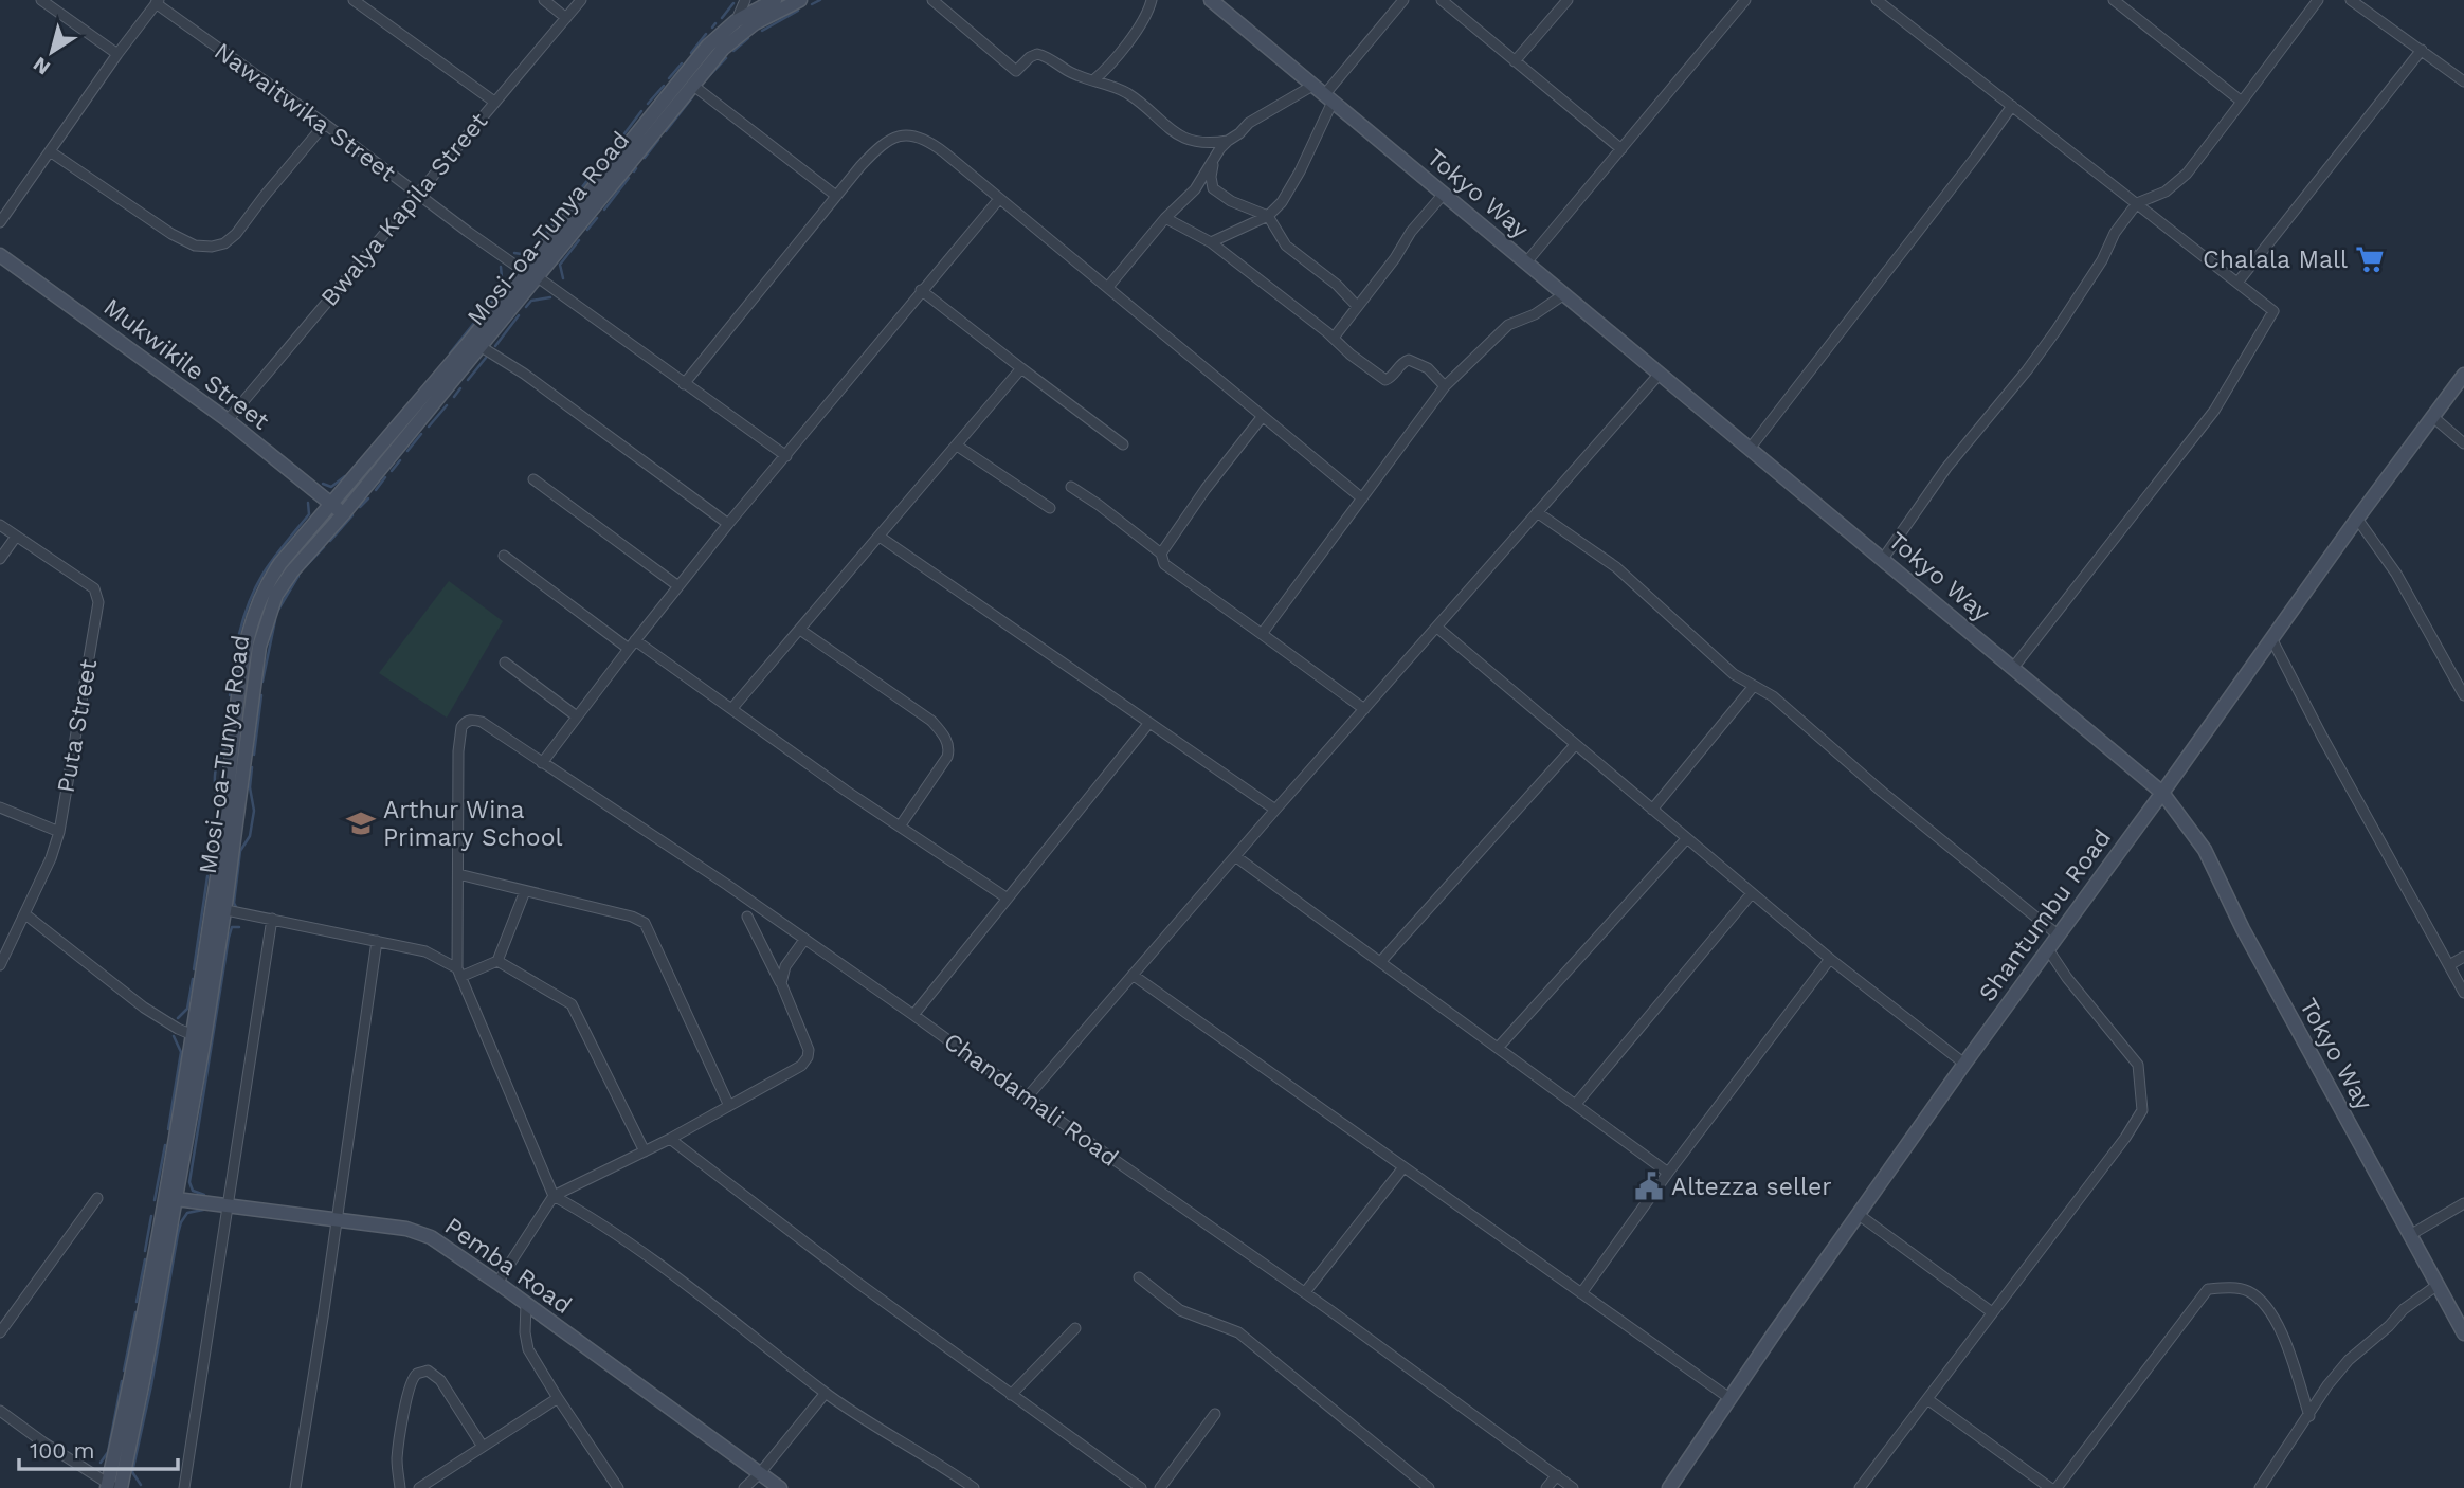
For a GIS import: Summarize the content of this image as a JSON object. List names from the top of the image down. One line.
{"streets":{"main road":["Tokyo Way","Mosi-oa-Tunya Road","Mukwikile Street","Shantumbu Road","Pemba Road"],"street":["Nawaitwika Street","Bwalya Kapila Street","Puta Street","Chandamali Road"]},"crossings":[["Nawaitwika Street","Bwalya Kapila Street"],["Nawaitwika Street","Mosi-oa-Tunya Road"],["Tokyo Way","Shantumbu Road"],["Bwalya Kapila Street","Mukwikile Street"],["Mosi-oa-Tunya Road","Mukwikile Street"],["Mosi-oa-Tunya Road","Pemba Road"]],"places":{"supermarket":["Chalala Mall"],"school or university":["Arthur Wina Primary School"],"public building":["Altezza seller"]},"scale_bar":"100 m","north":"bottom left"}
